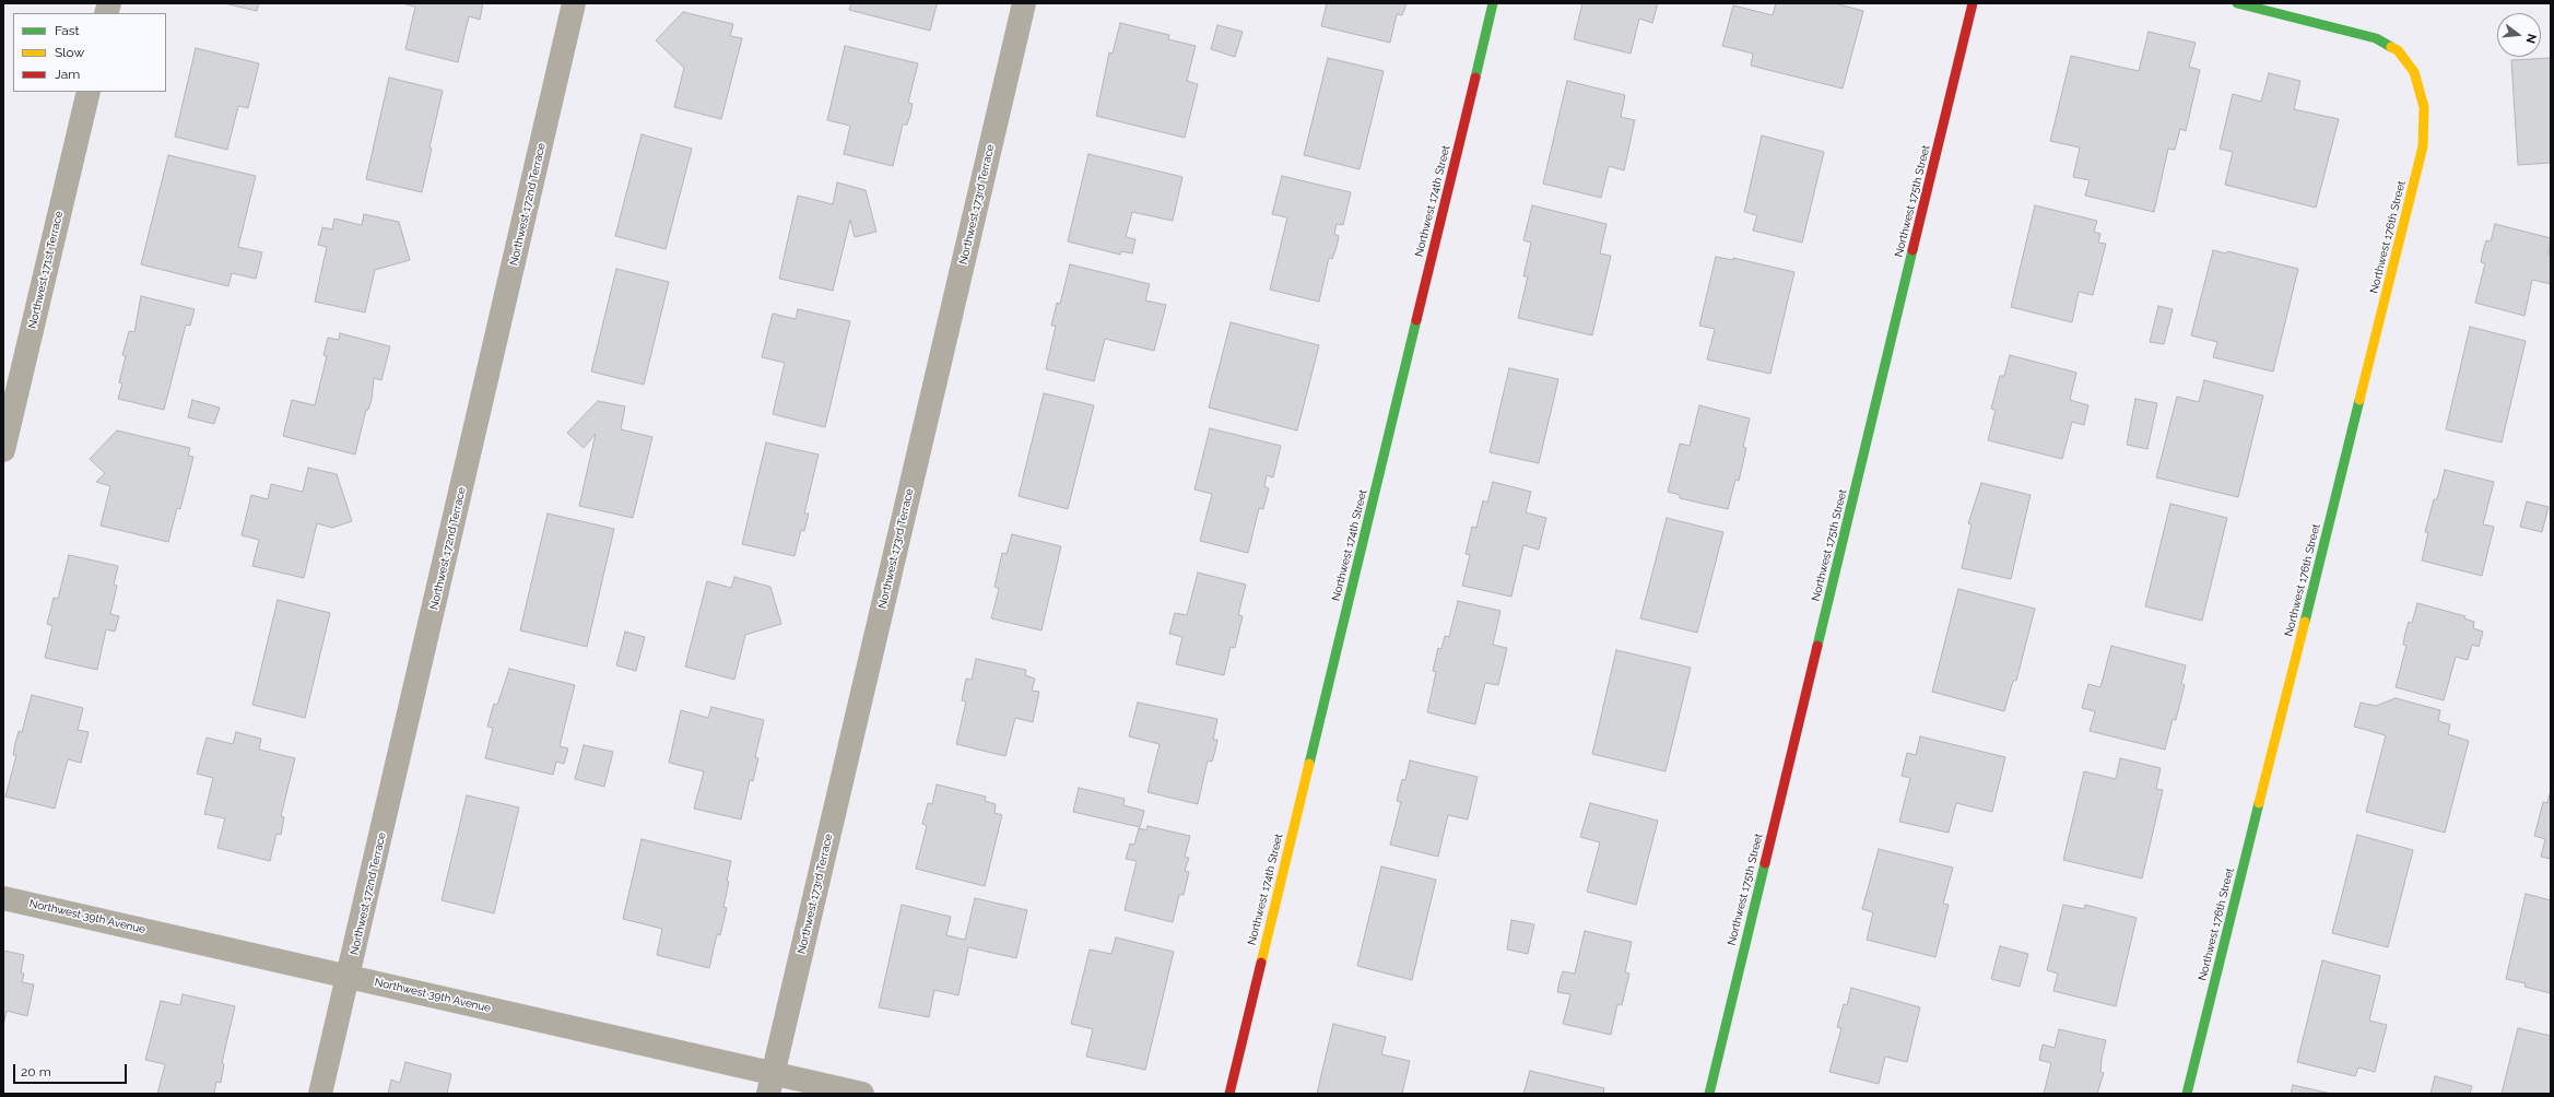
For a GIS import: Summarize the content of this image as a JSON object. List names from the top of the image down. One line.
{"streets":{"street":["Northwest 174th Street","Northwest 175th Street","Northwest 172nd Terrace","Northwest 173rd Terrace","Northwest 176th Street","Northwest 171st Terrace","Northwest 39th Avenue"]},"crossings":[["Northwest 172nd Terrace","Northwest 39th Avenue"],["Northwest 173rd Terrace","Northwest 39th Avenue"]],"legend":["Fast","Slow","Jam"],"scale_bar":"20 m","north":"right"}
